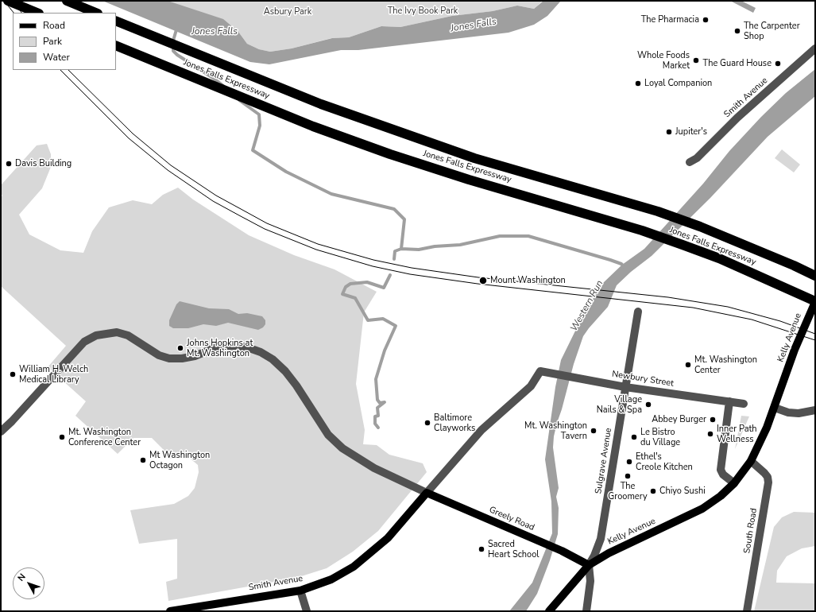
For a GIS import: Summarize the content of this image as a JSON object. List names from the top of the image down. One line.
{"streets":{"highway":["Jones Falls Expressway"],"main road":["Smith Avenue","Kelly Avenue","Greely Road"],"street":["Newbury Street","Sulgrave Avenue","South Road"]},"crossings":[["Jones Falls Expressway","Kelly Avenue"],["Smith Avenue","Newbury Street"],["Smith Avenue","Greely Road"],["Kelly Avenue","Sulgrave Avenue"],["Kelly Avenue","Greely Road"],["Kelly Avenue","South Road"],["Newbury Street","Sulgrave Avenue"],["Sulgrave Avenue","Greely Road"]],"water":["Jones Falls","Western Run"],"parks":["The Ivy Book Park","Asbury Park"],"places":["The Pharmacia","The Carpenter Shop","Whole Foods Market","The Guard House","Loyal Companion","Jupiter's","Davis Building","Mount Washington","Johns Hopkins at Mt. Washington","Mt. Washington Center","William H. Welch Medical Library","Village Nails & Spa","Abbey Burger","Baltimore Clayworks","Mt. Washington Tavern","Inner Path Wellness","Mt. Washington Conference Center","Le Bistro du Village","Mt Washington Octagon","Ethel's Creole Kitchen","The Groomery","Chiyo Sushi","Sacred Heart School"],"legend":["Road","Park","Water"],"north":"top left"}
